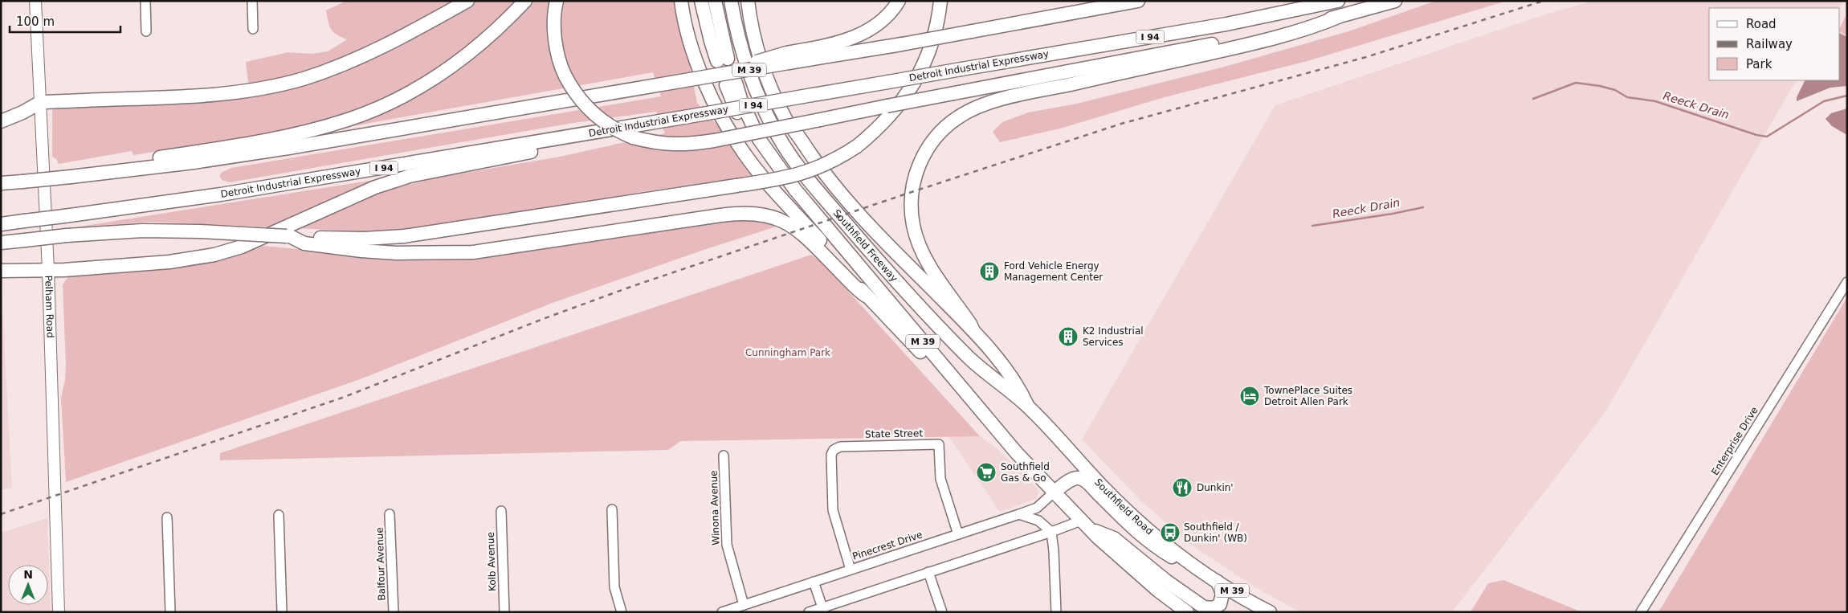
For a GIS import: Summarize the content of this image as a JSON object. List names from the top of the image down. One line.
{"streets":{"highway":["I 94","Detroit Industrial Expressway","M 39","Southfield Freeway","Southfield Road"],"main road":["Pelham Road"],"street":["State Street","Enterprise Drive","Winona Avenue","Pinecrest Drive","Kolb Avenue","Balfour Avenue"]},"crossings":[["M 39","Southfield Freeway"],["M 39","Pinecrest Drive"],["Southfield Freeway","Southfield Road"],["State Street","Pinecrest Drive"],["Winona Avenue","Pinecrest Drive"]],"water":["Reeck Drain"],"parks":["Cunningham Park"],"places":{"building":["Ford Vehicle Energy Management Center","K2 Industrial Services"],"hotel":["TownePlace Suites Detroit Allen Park"],"supermarket":["Southfield Gas & Go"],"restaurant":["Dunkin'"],"bus stop":["Southfield / Dunkin' (WB)"]},"legend":["Road","Railway","Park"],"scale_bar":"100 m","north":"top"}
